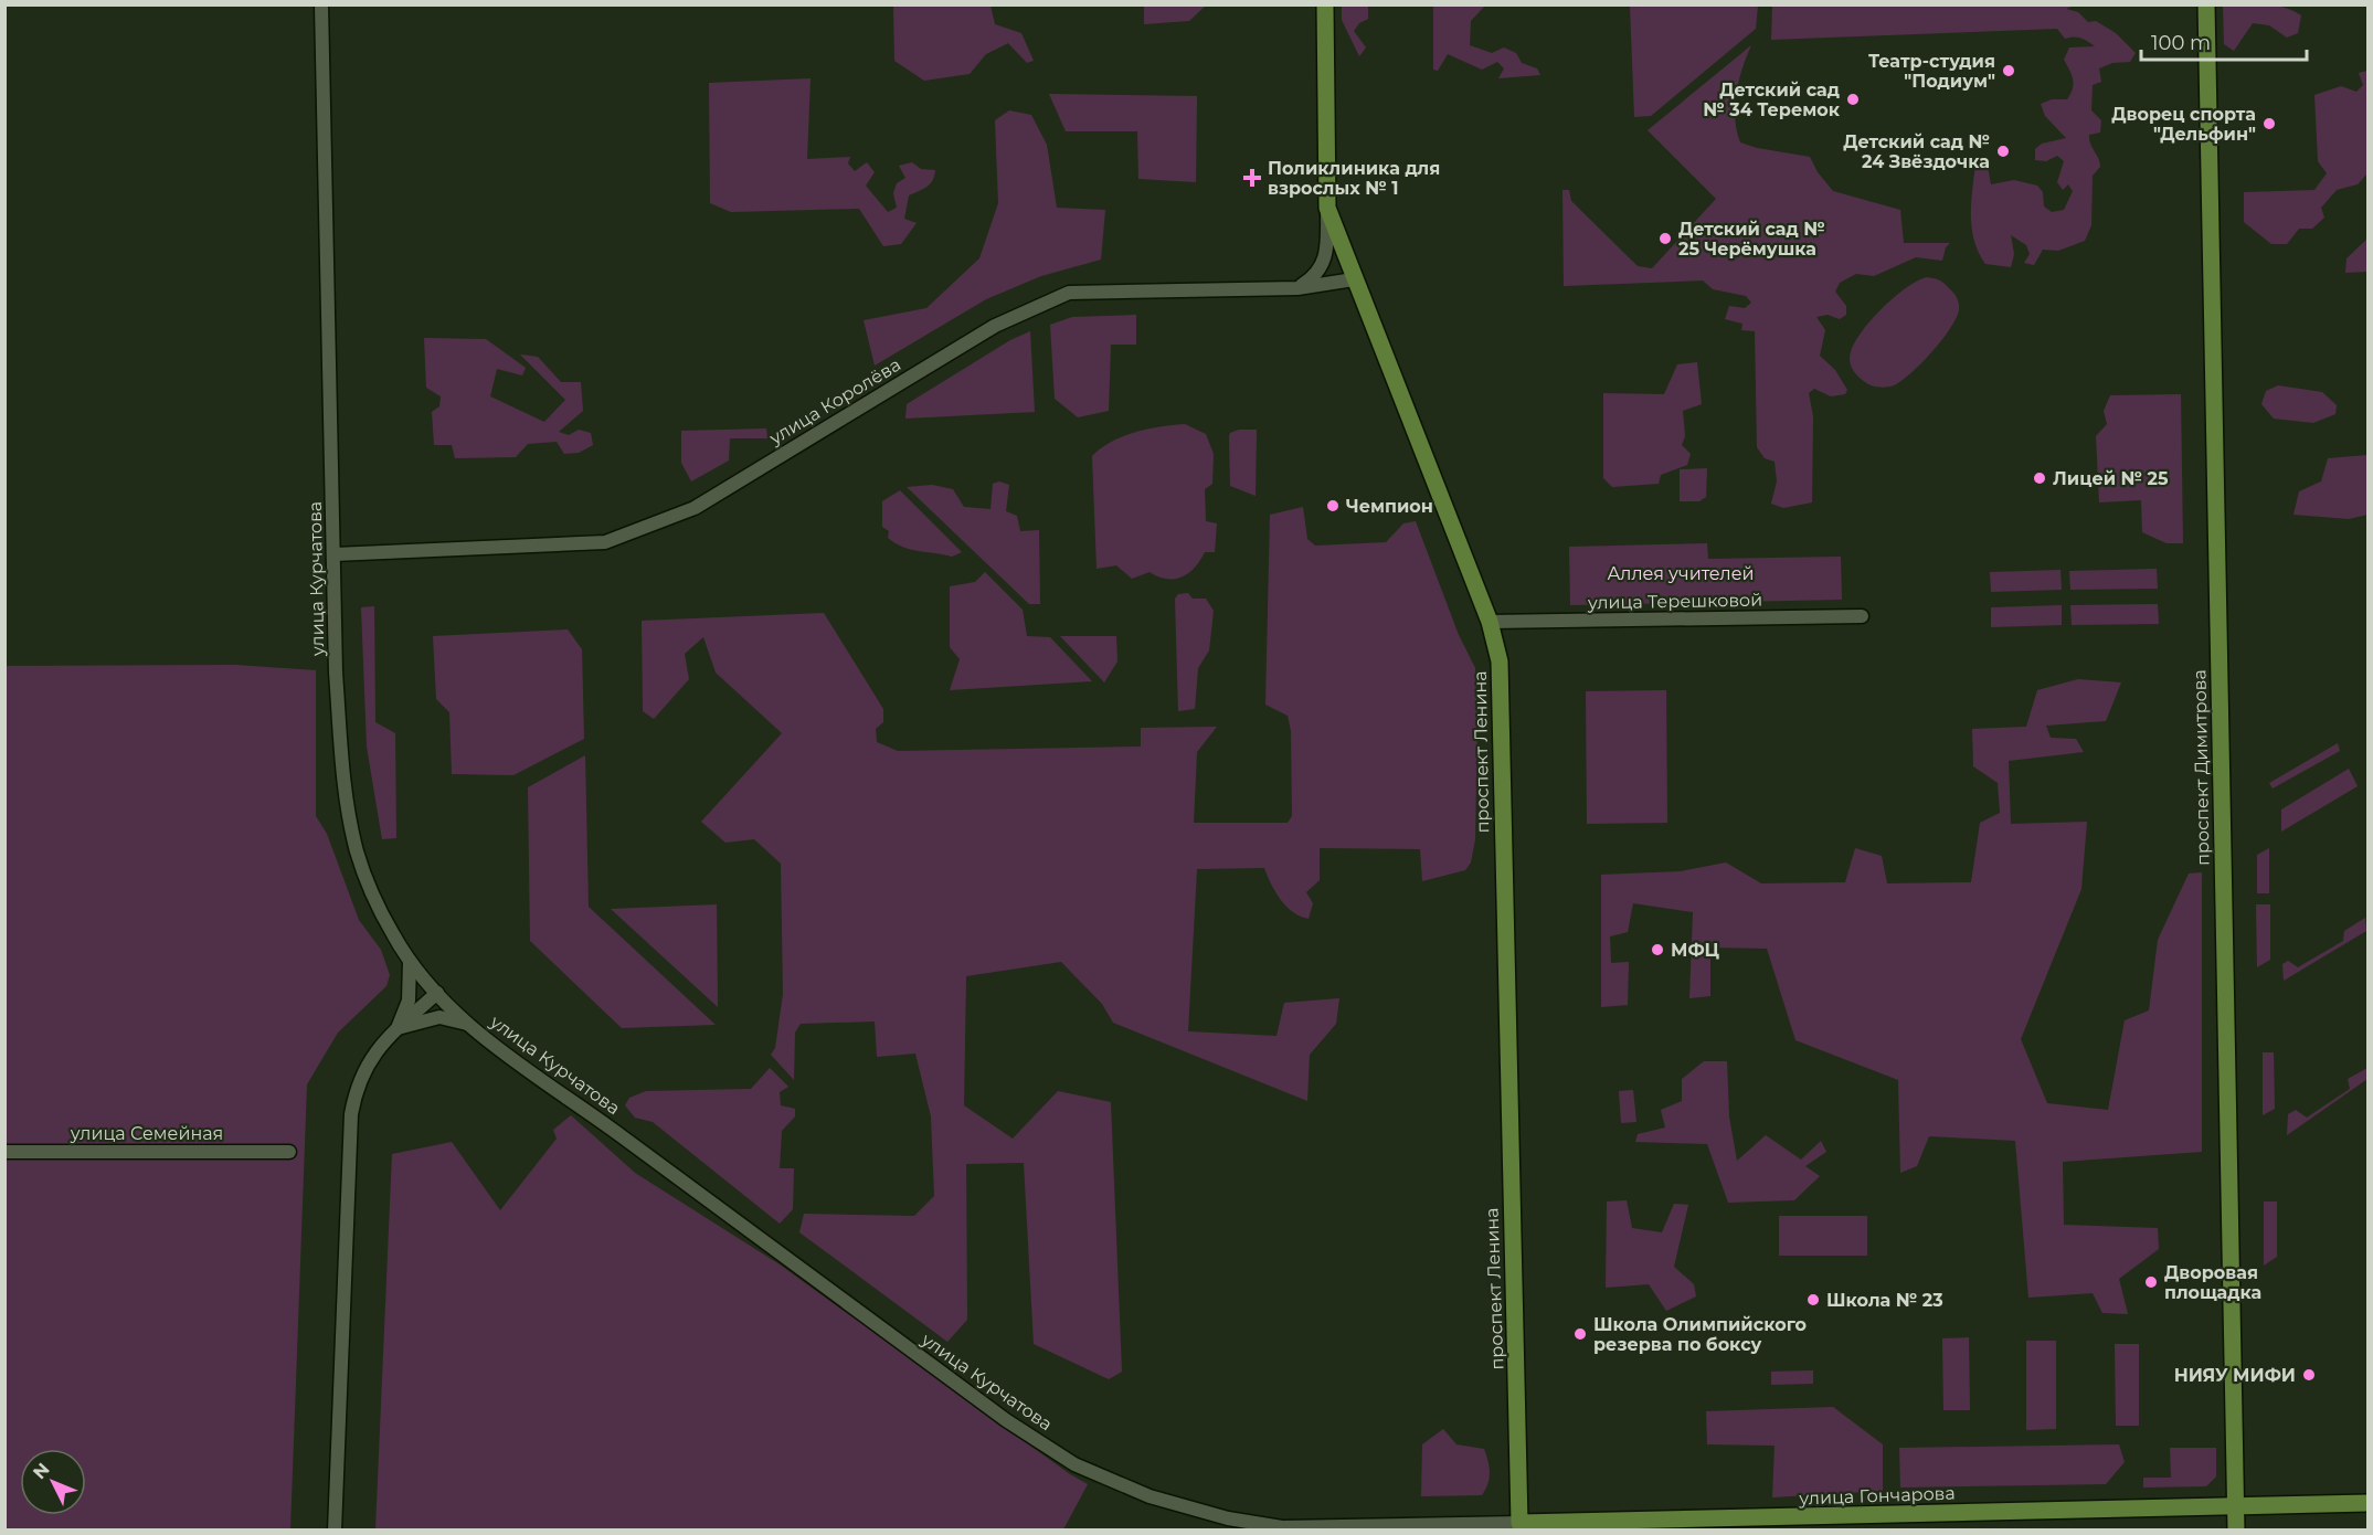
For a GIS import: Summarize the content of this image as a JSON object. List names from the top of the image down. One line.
{"streets":{"main road":["проспект Ленина","проспект Димитрова","улица Гончарова"],"street":["улица Королёва","улица Курчатова","улица Терешковой","улица Семейная"]},"crossings":[["улица Королёва","улица Курчатова"],["улица Королёва","проспект Ленина"],["улица Курчатова","проспект Ленина"],["улица Курчатова","улица Гончарова"],["улица Терешковой","проспект Ленина"],["проспект Ленина","улица Гончарова"],["проспект Димитрова","улица Гончарова"]],"parks":["Аллея учителей"],"places":{"other":["Театр-студия \"Подиум\"","Детский сад № 34 Теремок","Дворец спорта \"Дельфин\"","Детский сад № 24 Звёздочка","Детский сад № 25 Черёмушка","Лицей № 25","Чемпион","МФЦ","Дворовая площадка","Школа № 23","Школа Олимпийского резерва по боксу","НИЯУ МИФИ"],"health":["Поликлиника для взрослых № 1"]},"scale_bar":"100 m","north":"top left"}
